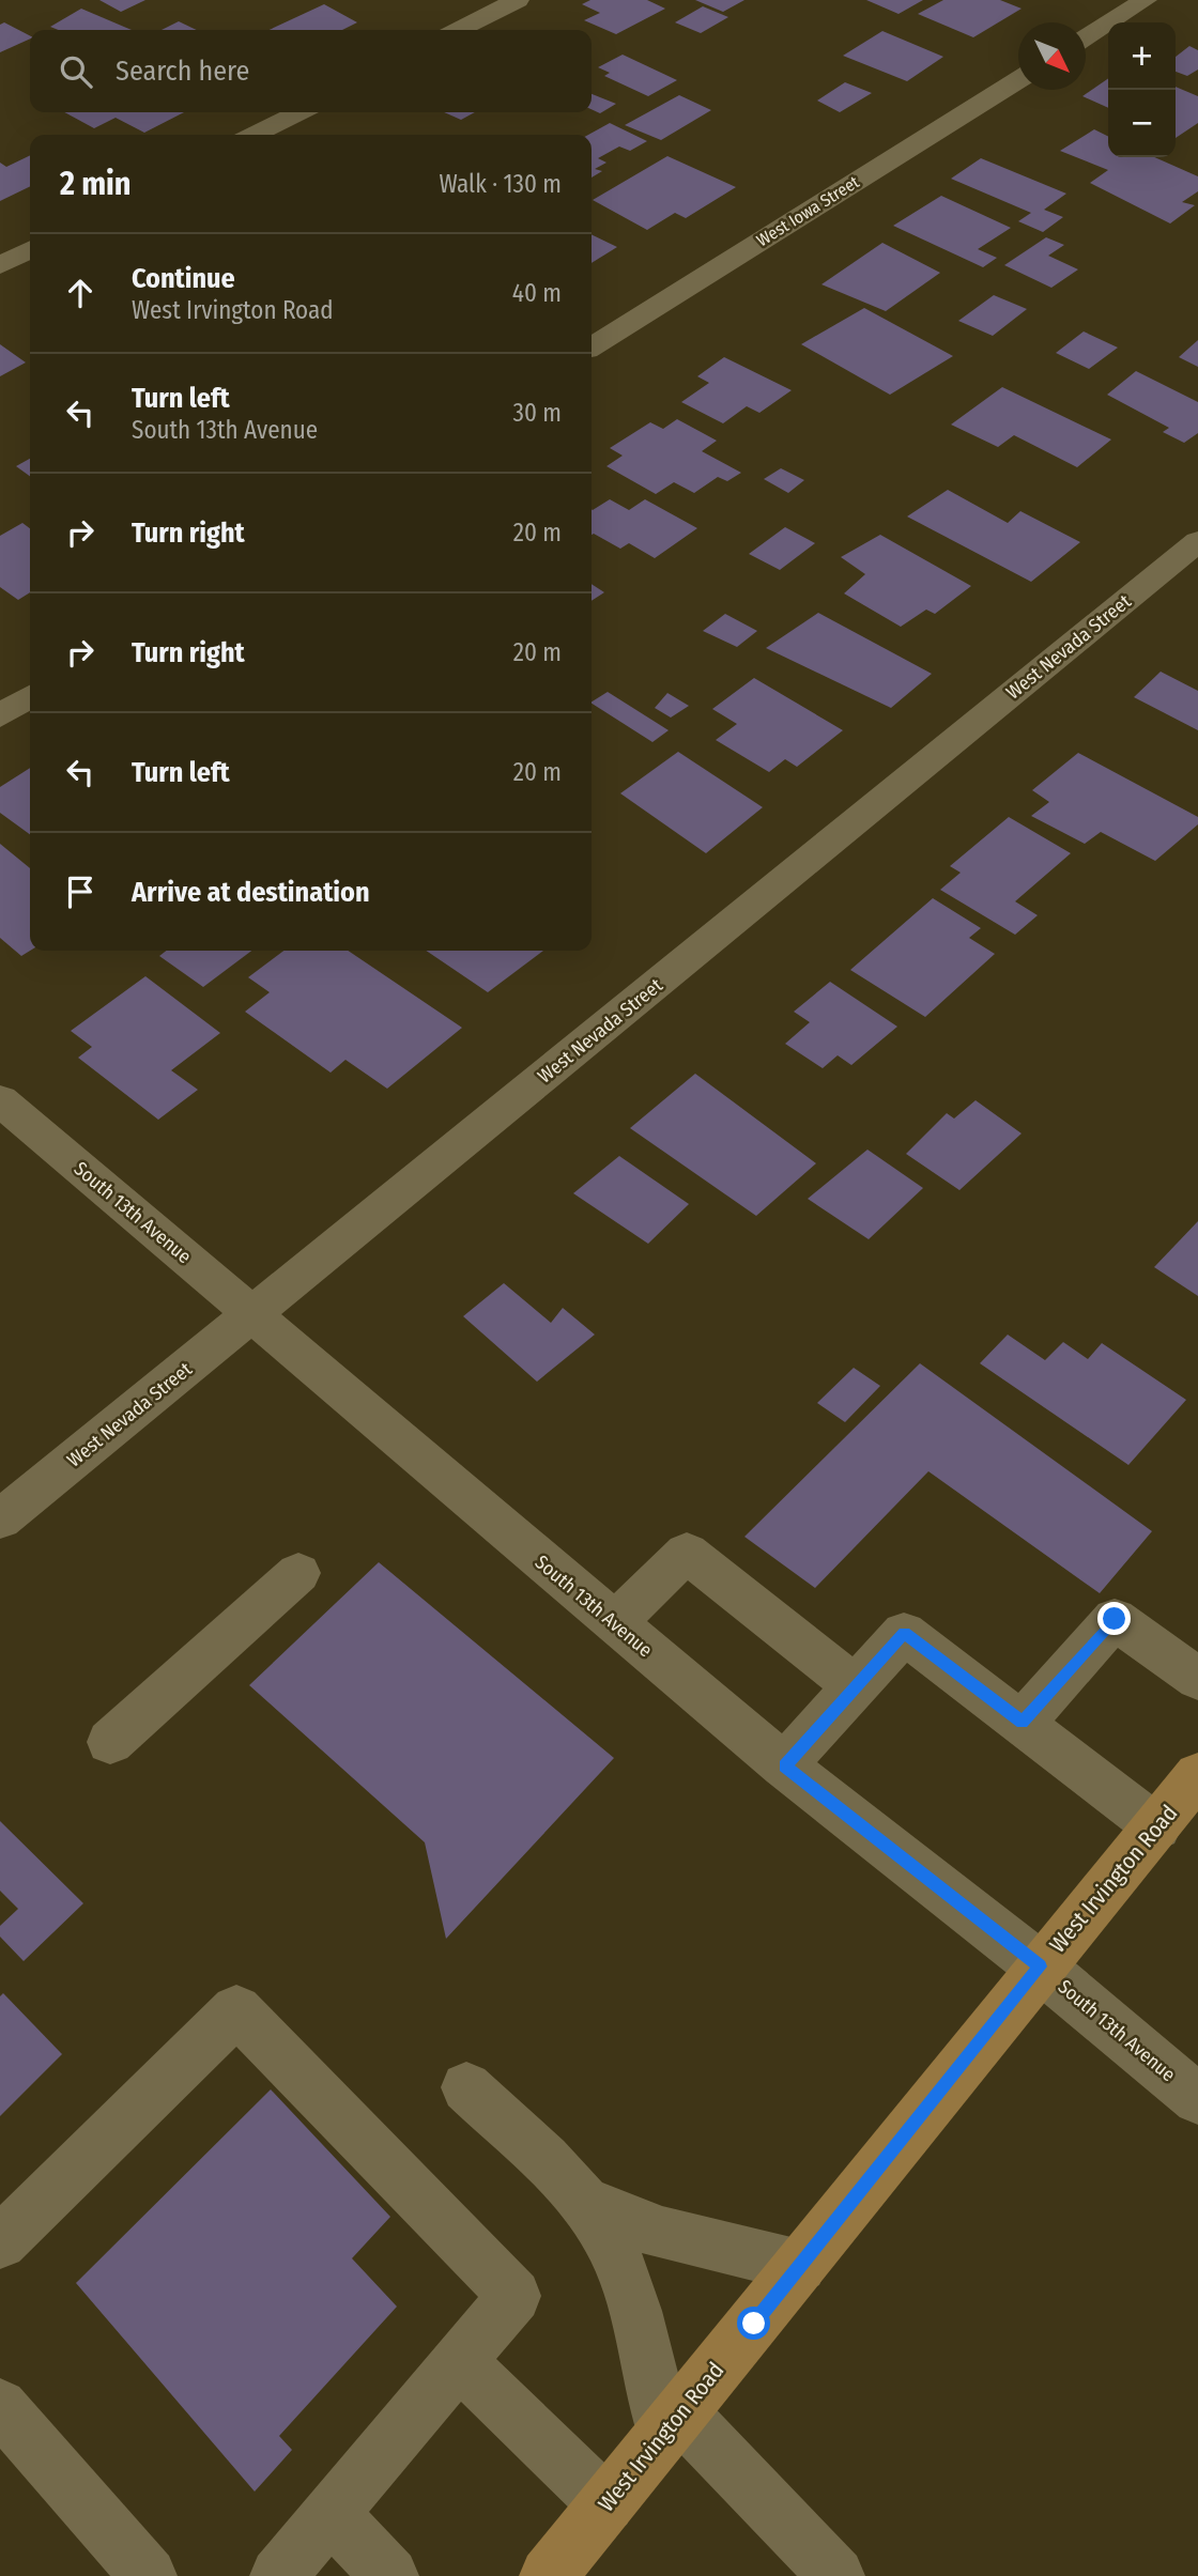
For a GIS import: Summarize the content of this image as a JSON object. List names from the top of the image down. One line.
{"streets":{"main road":["West Irvington Road"],"street":["West Iowa Street","West Nevada Street","South 13th Avenue"]},"crossings":[["West Nevada Street","South 13th Avenue"],["South 13th Avenue","West Irvington Road"]],"north":"bottom right","page":{"map_buttons":["+","−"],"search":"Search here","heading":["2 min","Walk · 130 m"],"list":[["Continue","West Irvington Road","40 m"],["Turn left","South 13th Avenue","30 m"],["Turn right","20 m"],["Turn right","20 m"],["Turn left","20 m"],"Arrive at destination"]}}
